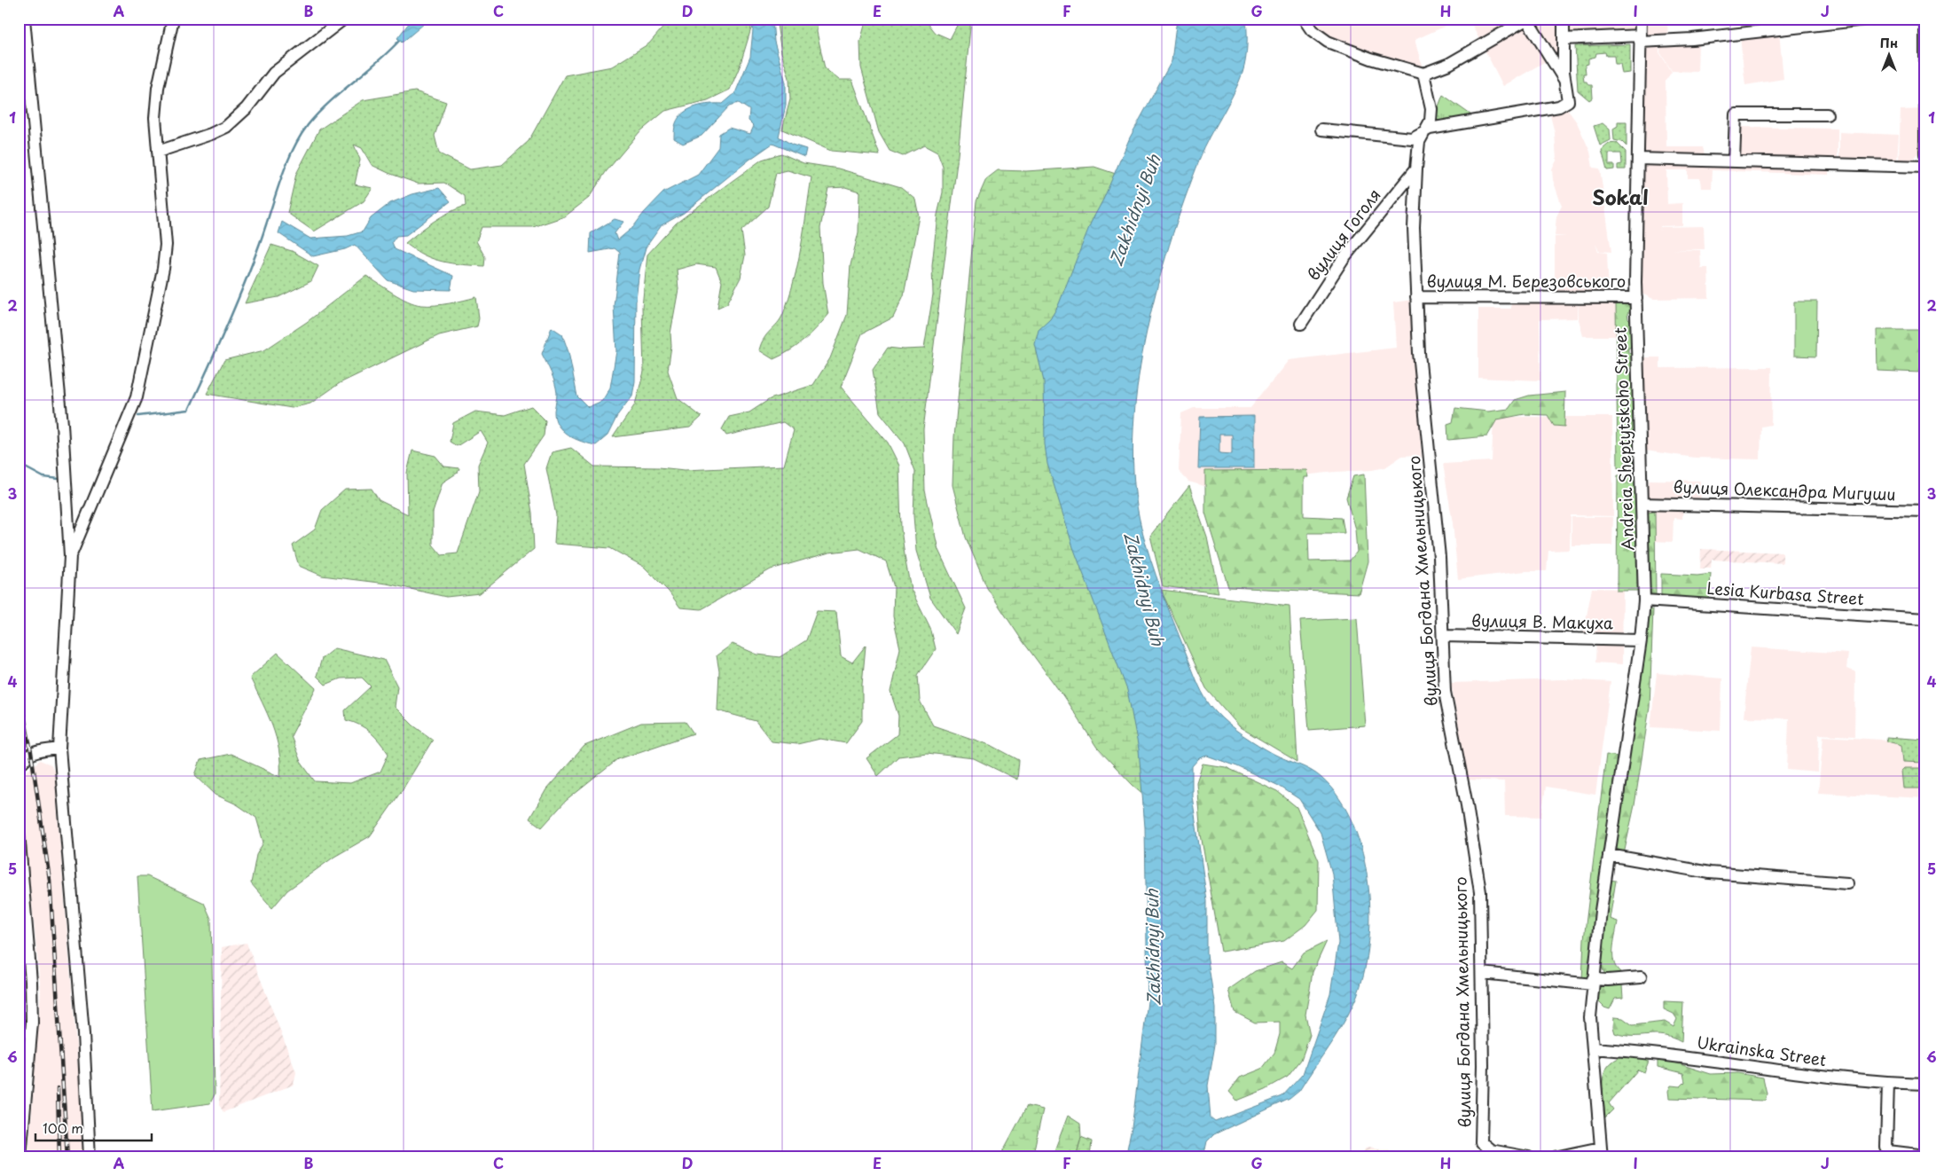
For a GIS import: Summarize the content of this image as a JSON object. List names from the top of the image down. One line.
{"streets":{"street":["вулиця Гоголя","вулиця М. Березовського","Andreia Sheptytskoho Street","вулиця Олександра Мигуши","вулиця Богдана Хмельницького","Lesia Kurbasa Street","вулиця В. Макуха","Ukrainska Street"]},"crossings":[["вулиця Гоголя","вулиця Богдана Хмельницького"],["вулиця М. Березовського","Andreia Sheptytskoho Street"],["вулиця М. Березовського","вулиця Богдана Хмельницького"],["Andreia Sheptytskoho Street","вулиця Олександра Мигуши"],["Andreia Sheptytskoho Street","Lesia Kurbasa Street"],["Andreia Sheptytskoho Street","вулиця В. Макуха"],["Andreia Sheptytskoho Street","Ukrainska Street"],["вулиця Богдана Хмельницького","вулиця В. Макуха"]],"districts":["Sokal"],"water":["Zakhidnyi Buh"],"scale_bar":"100 m","north":"top","grid":{"columns":["A","B","C","D","E","F","G","H","I","J"],"rows":["1","2","3","4","5","6"]}}
